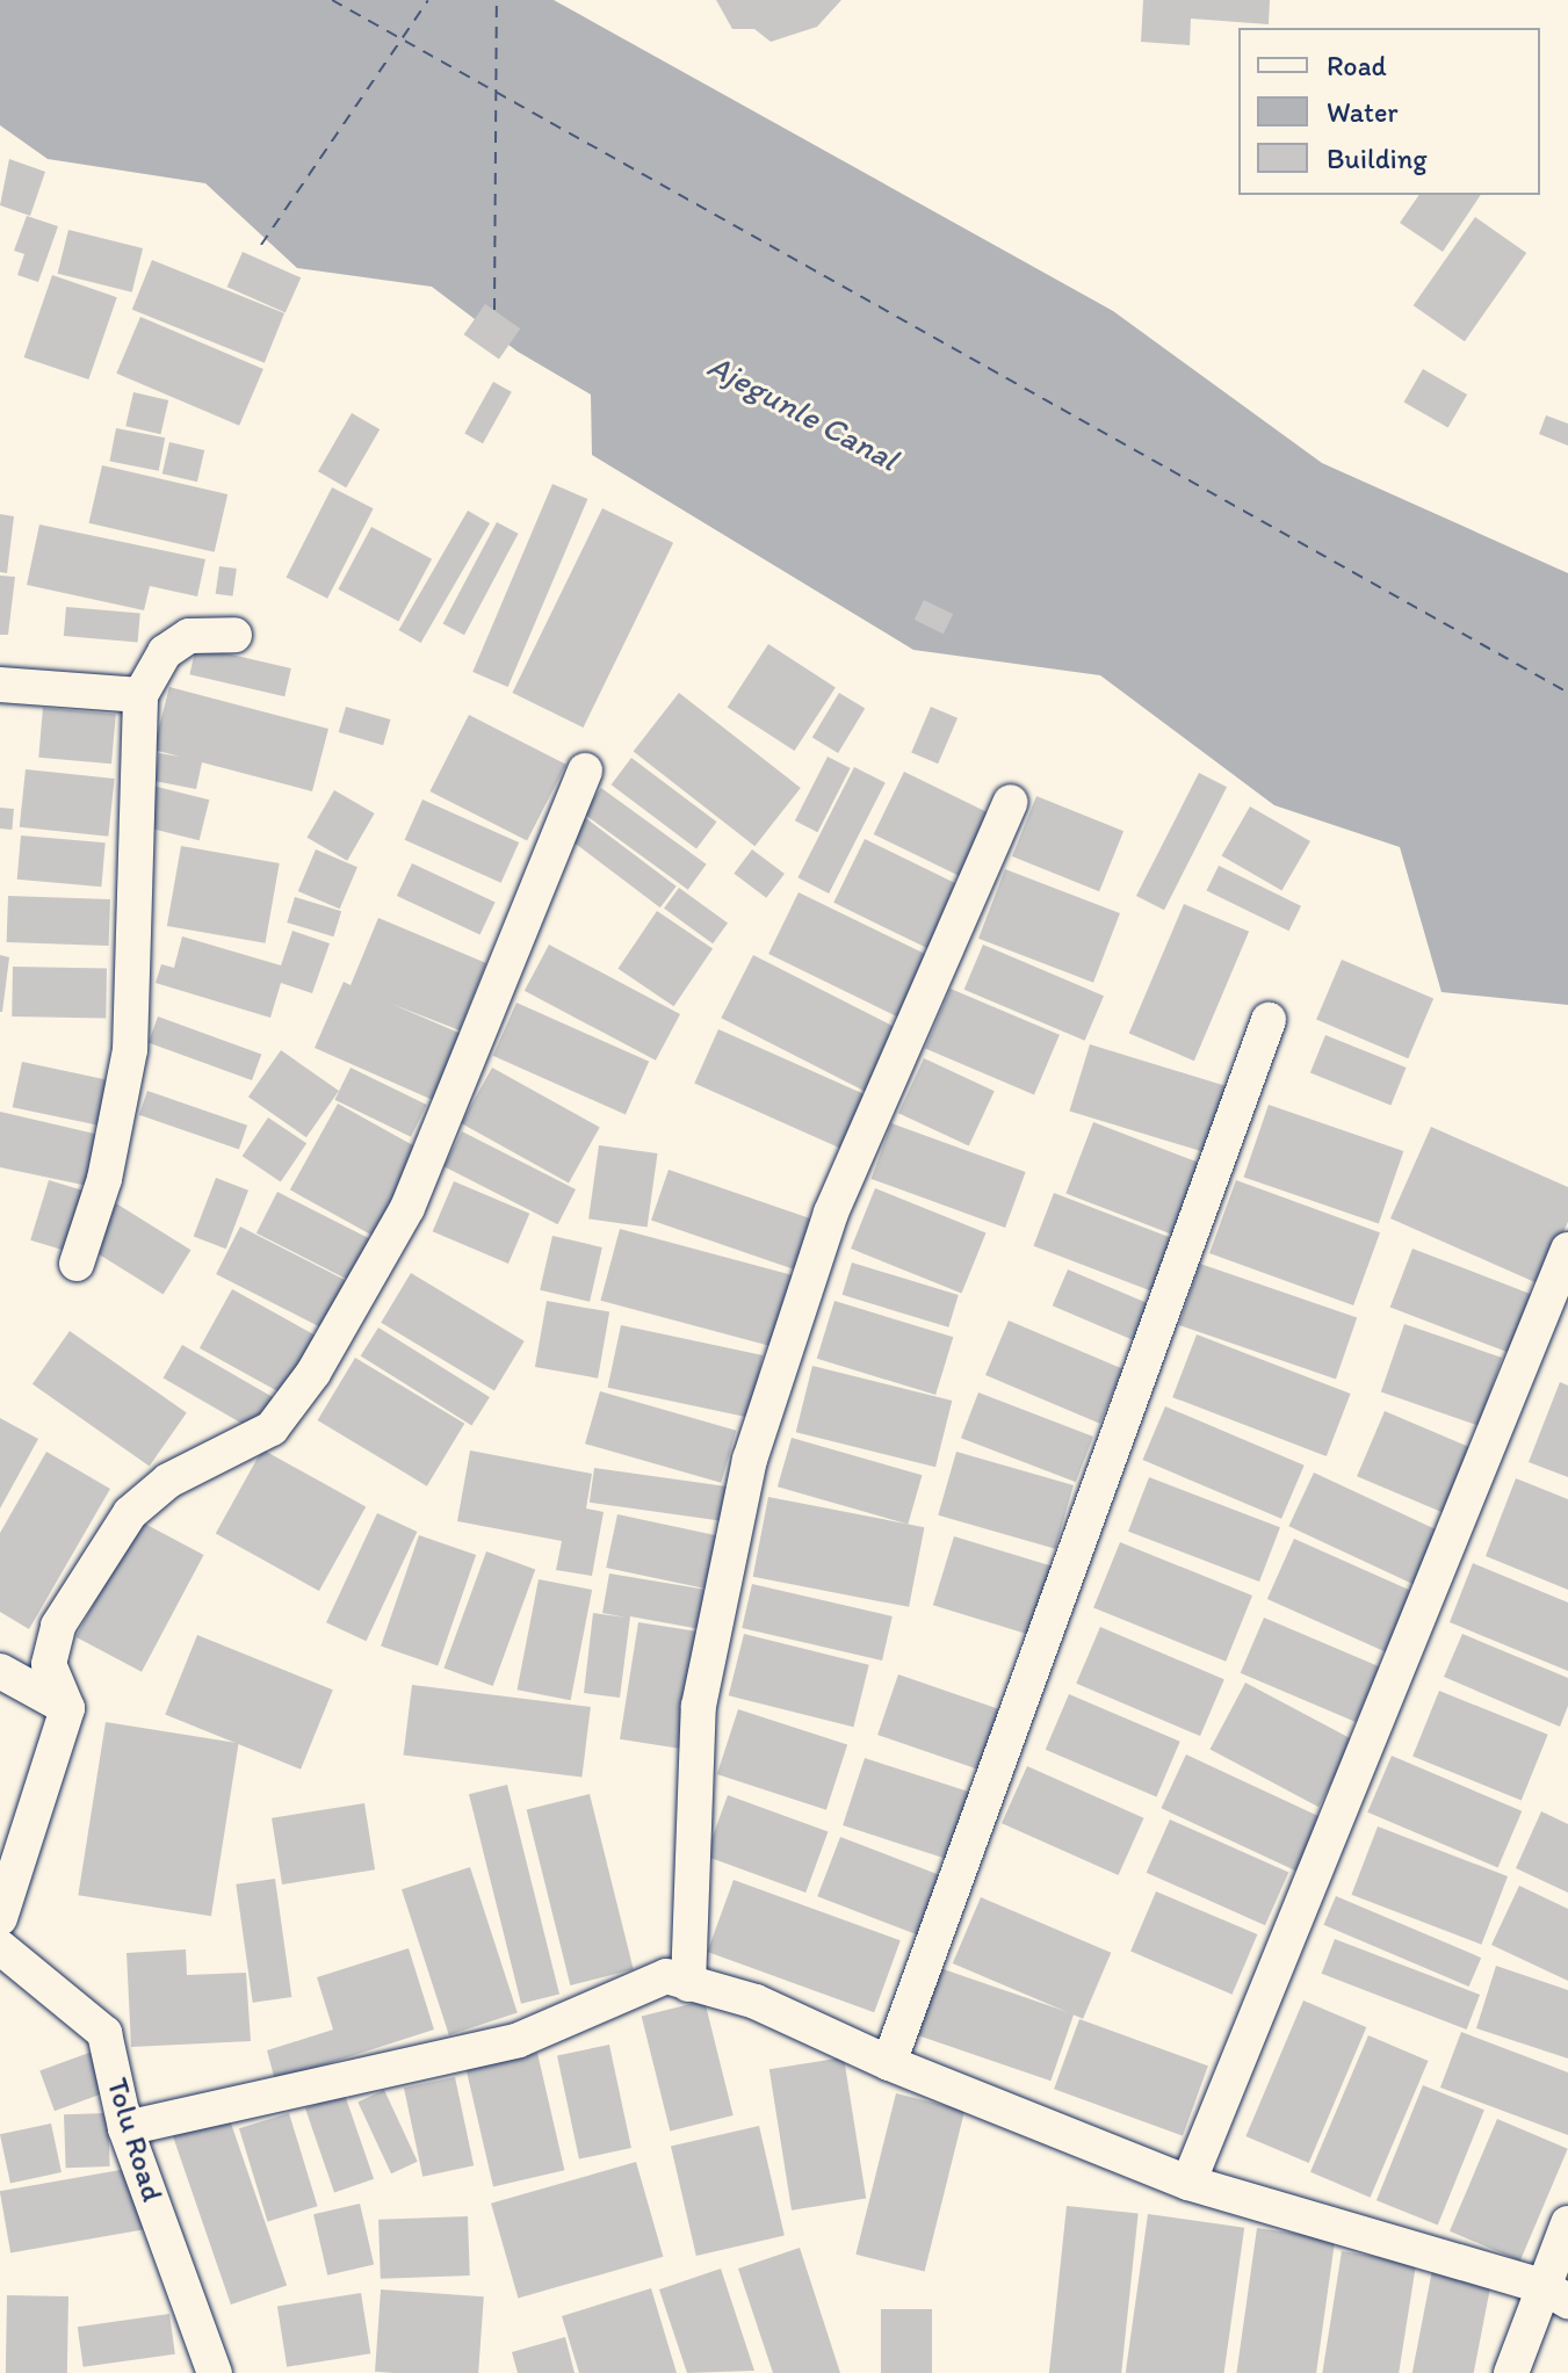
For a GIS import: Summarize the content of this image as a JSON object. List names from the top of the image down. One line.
{"streets":{"street":["Tolu Road"]},"water":["Ajegunle Canal"],"legend":["Road","Water","Building"]}
